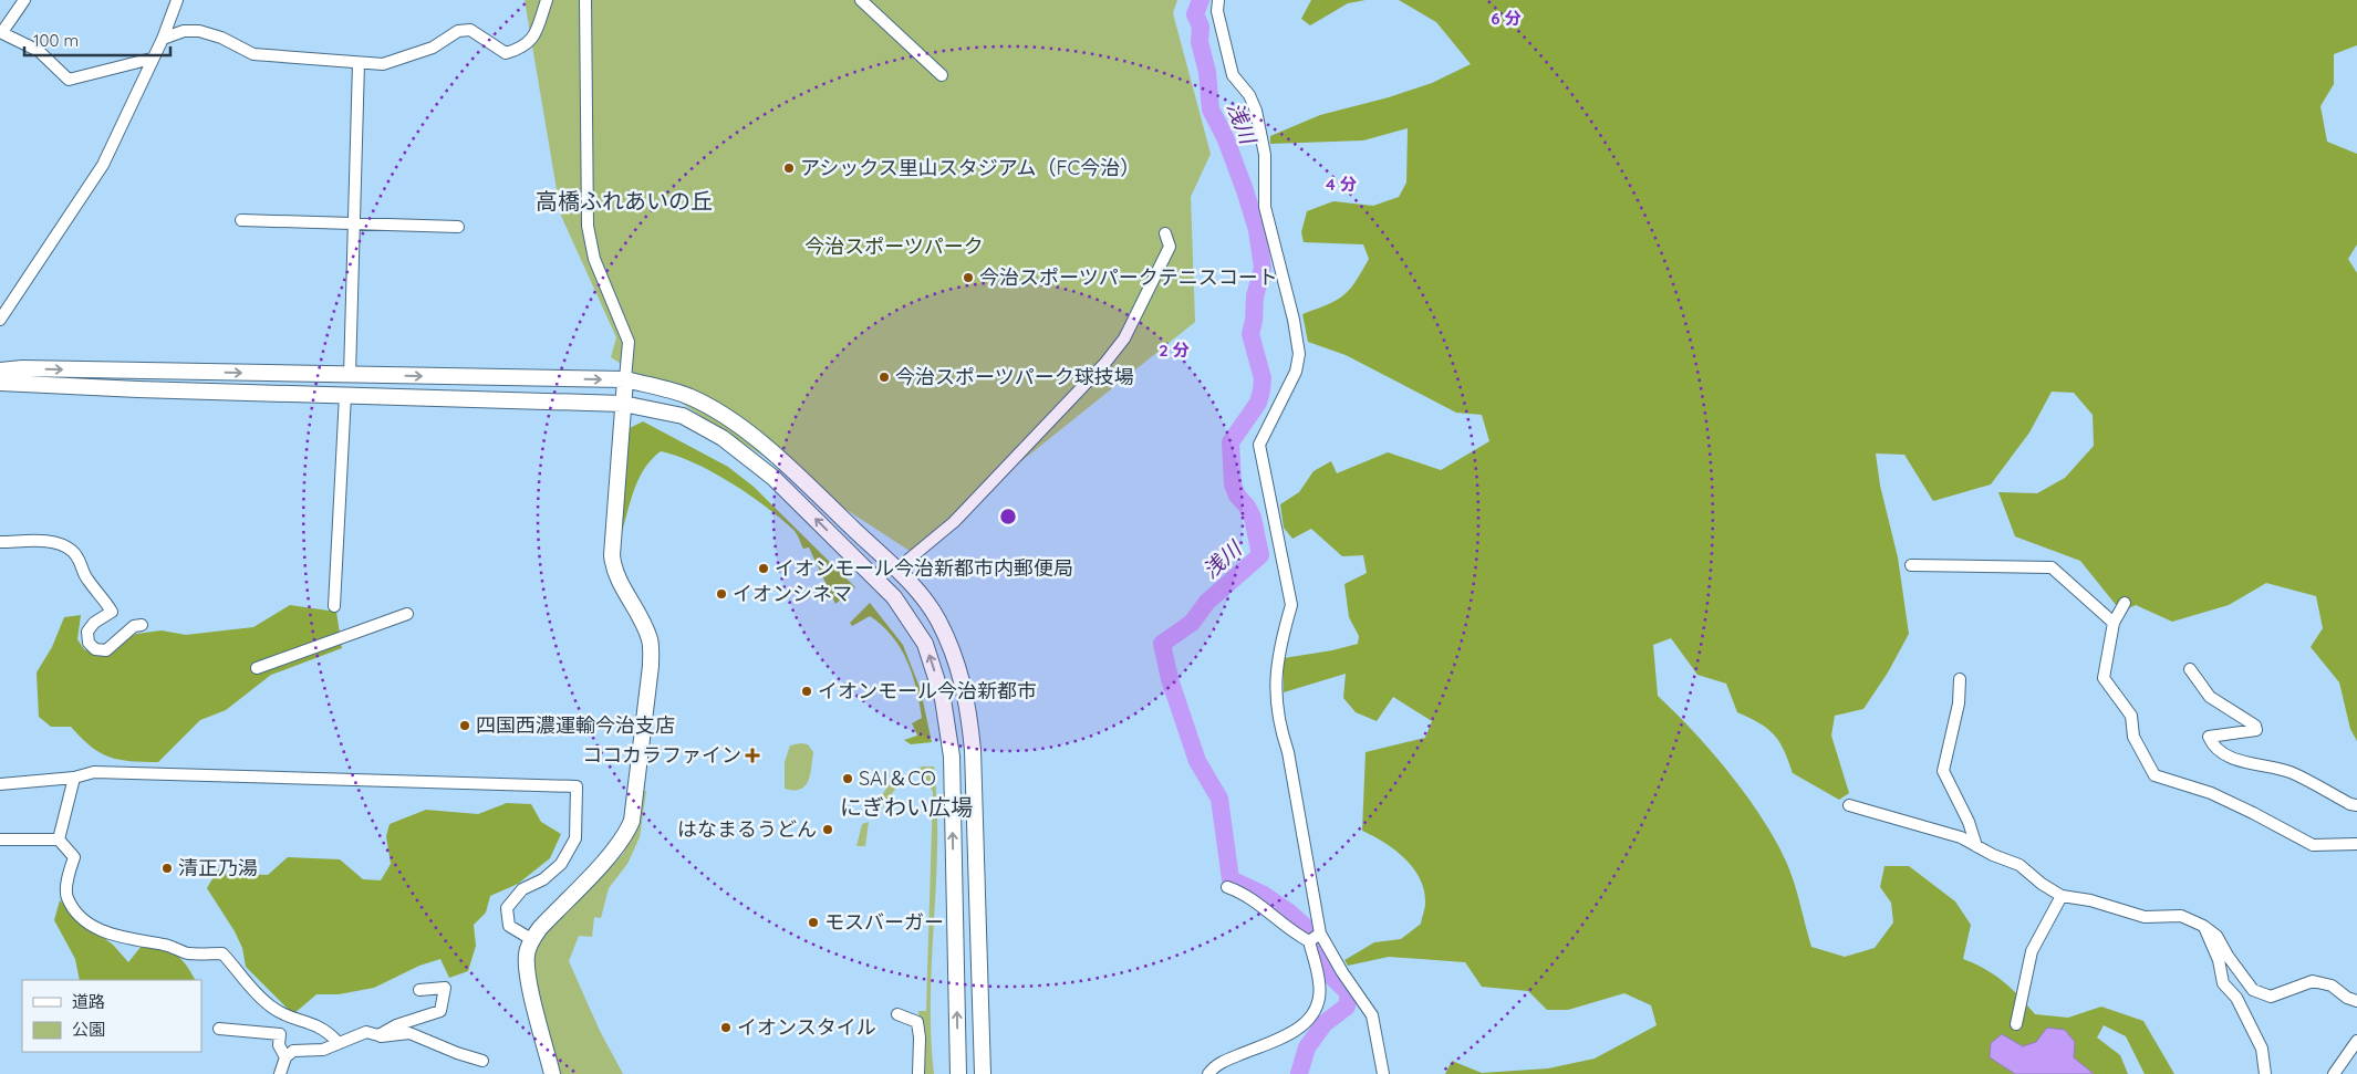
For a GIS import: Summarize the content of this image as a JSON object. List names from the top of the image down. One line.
{"districts":["高橋ふれあいの丘","にぎわい広場"],"water":["浅川"],"parks":["今治スポーツパーク"],"places":{"other":["アシックス里山スタジアム（FC今治）","今治スポーツパークテニスコート","今治スポーツパーク球技場","イオンモール今治新都市内郵便局","イオンシネマ","イオンモール今治新都市","四国西濃運輸今治支店","SAI＆CO","はなまるうどん","清正乃湯","モスバーガー","イオンスタイル"],"health":["ココカラファイン"]},"legend":["道路","公園"],"scale_bar":"100 m","rings":["6 分","4 分","2 分"]}
